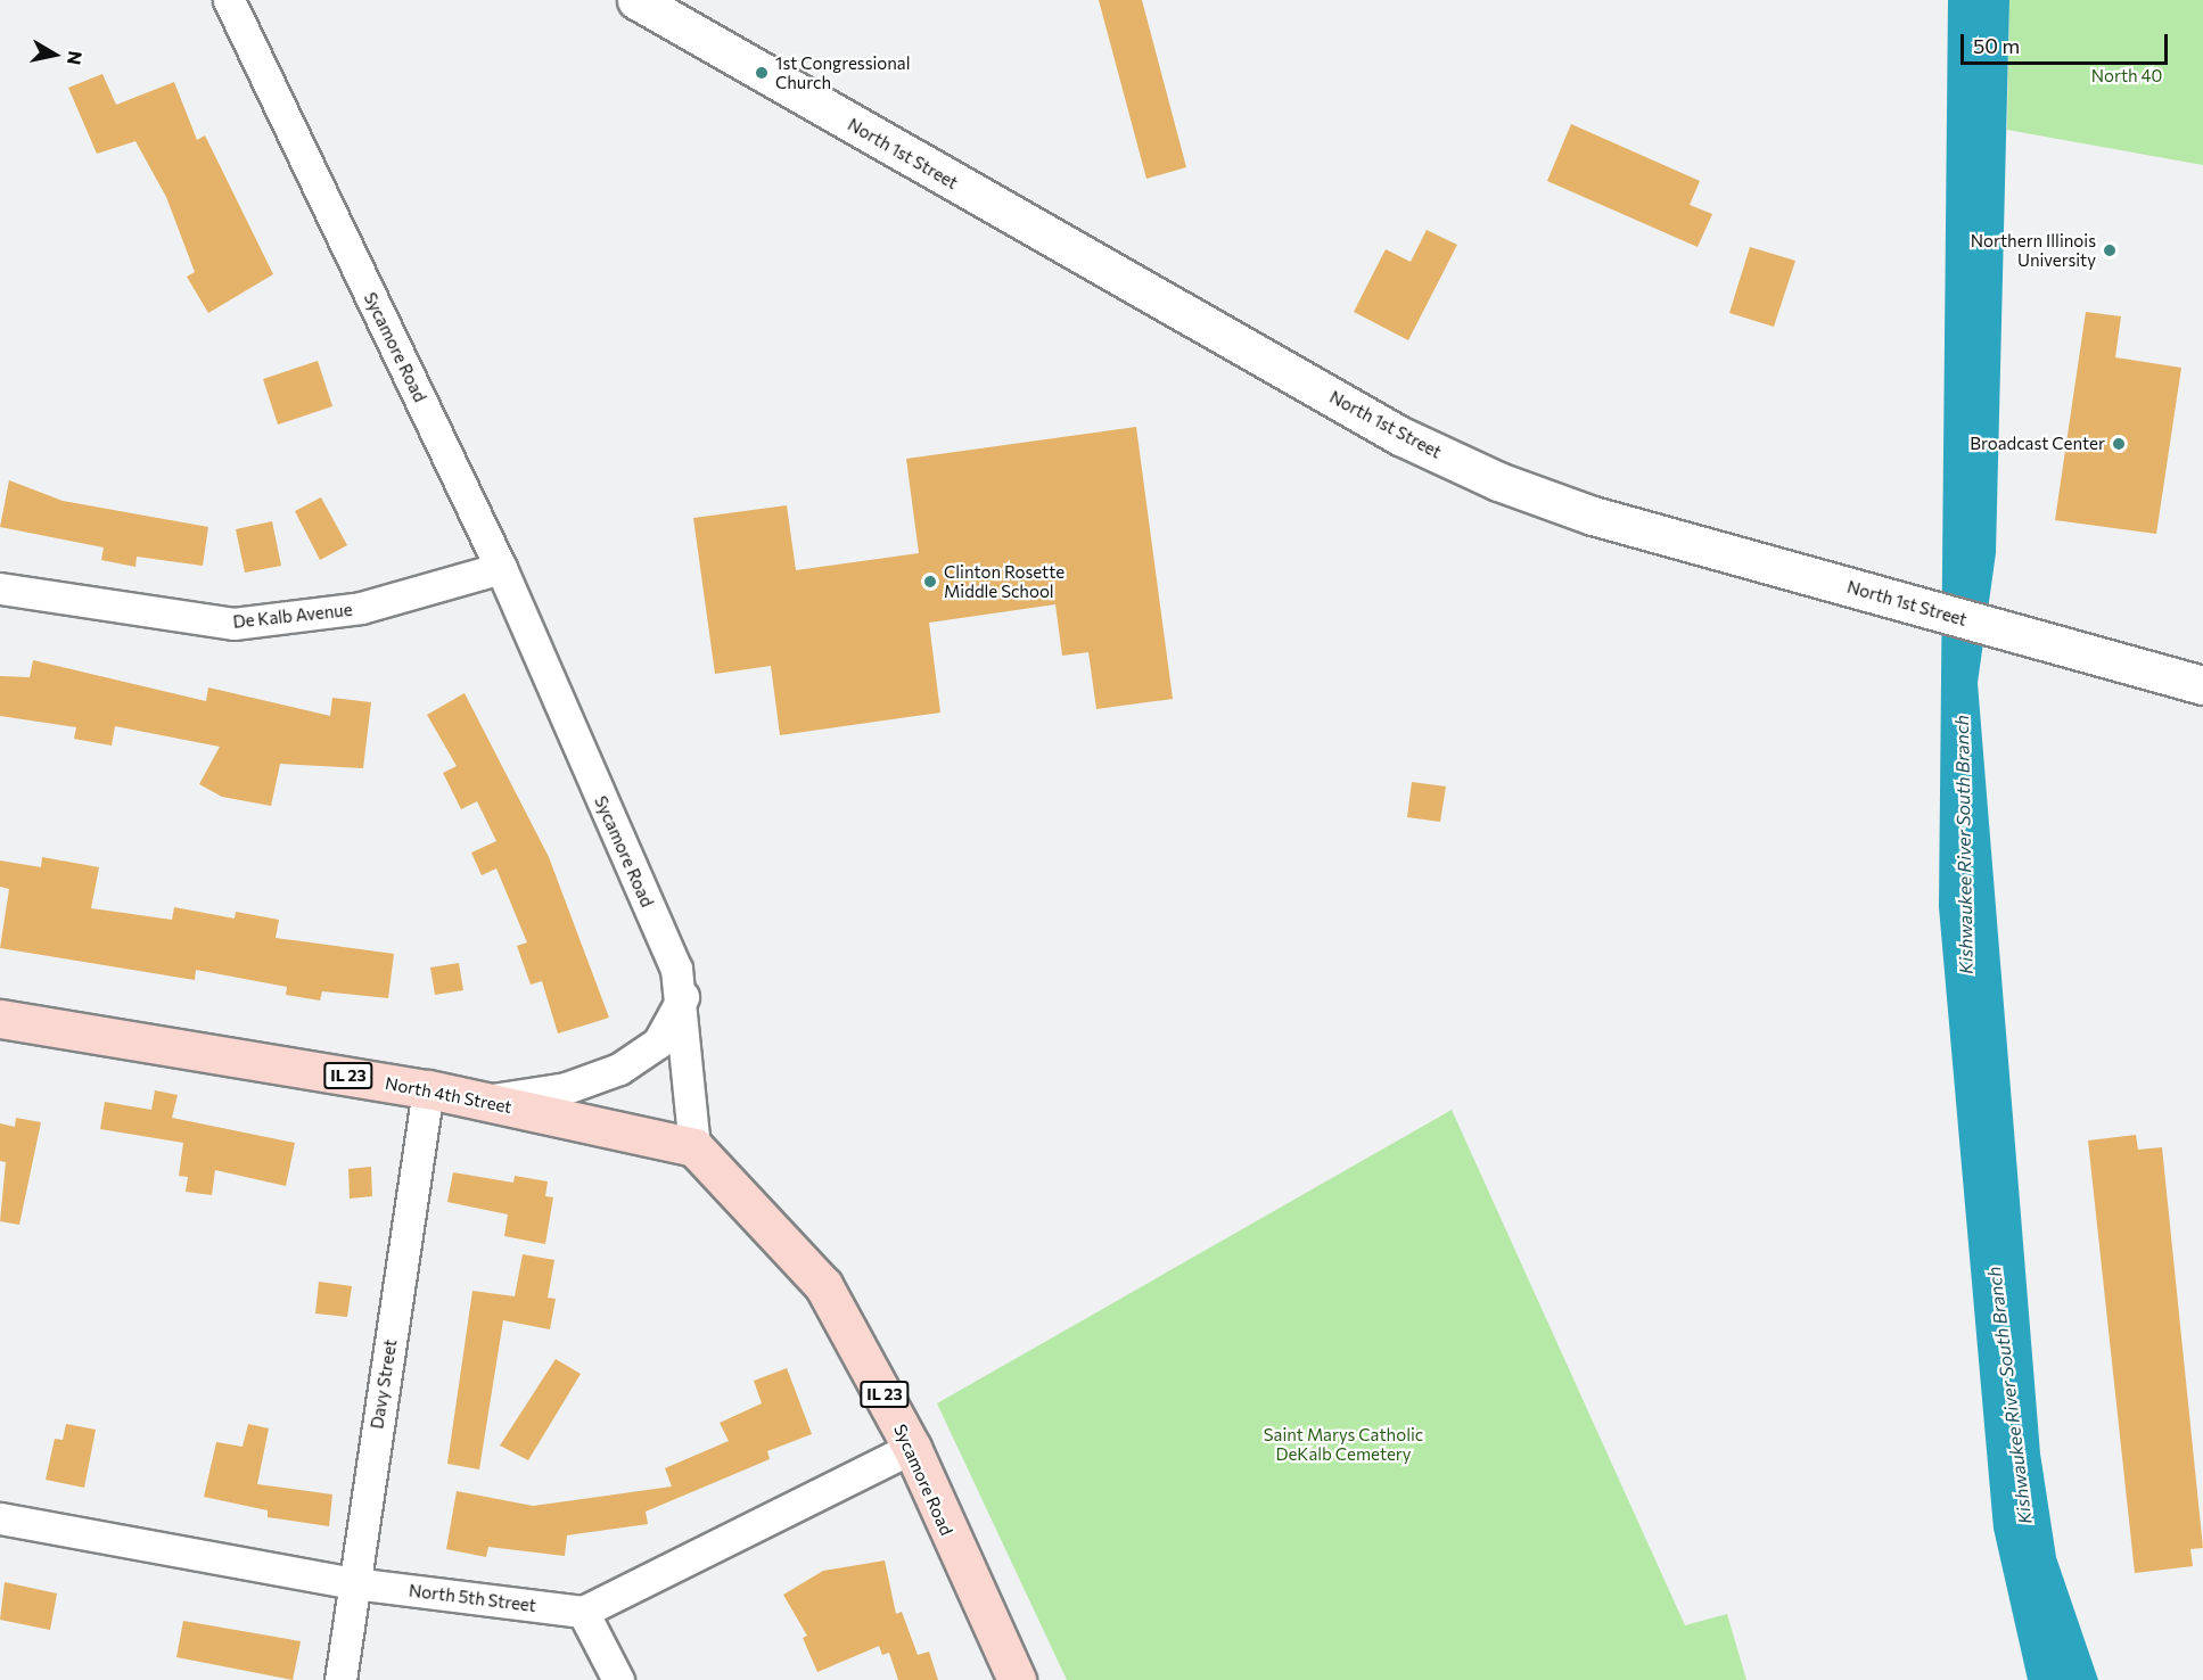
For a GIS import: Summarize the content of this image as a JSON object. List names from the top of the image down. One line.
{"streets":{"main road":["Sycamore Road","IL 23","North 4th Street"],"street":["North 1st Street","De Kalb Avenue","Davy Street","North 5th Street"]},"crossings":[["Sycamore Road","De Kalb Avenue"],["Sycamore Road","North 4th Street"],["North 4th Street","Davy Street"],["Davy Street","North 5th Street"]],"water":["Kishwaukee River South Branch"],"parks":["North 40","Saint Marys Catholic DeKalb Cemetery"],"places":["1st Congressional Church","Northern Illinois University","Broadcast Center","Clinton Rosette Middle School"],"scale_bar":"50 m","north":"right"}
